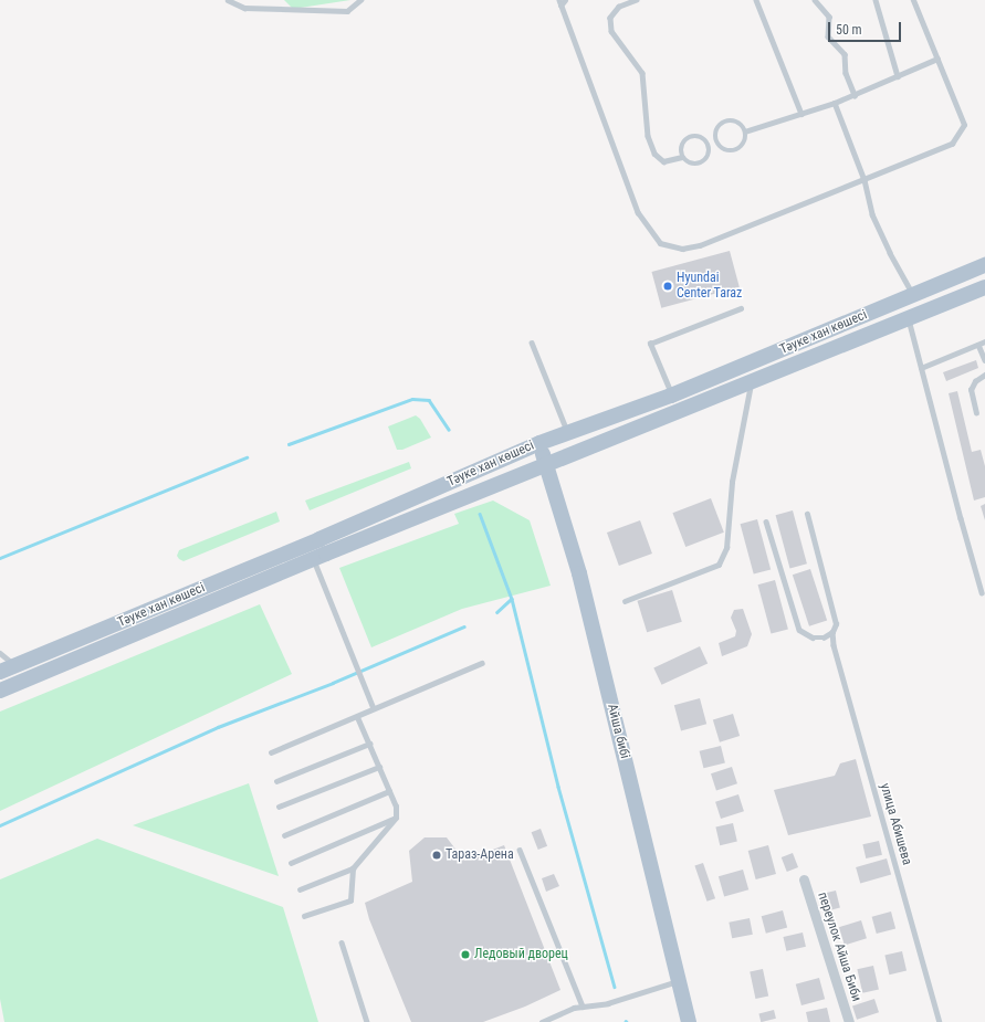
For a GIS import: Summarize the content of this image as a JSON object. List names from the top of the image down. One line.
{"streets":{"main road":["Тәуке хан көшесі","Айша бибі"],"street":["переулок Айша Биби"],"lane":["улица Абишева"]},"crossings":[["Тәуке хан көшесі","Айша бибі"]],"places":["Hyundai Center Taraz","Тараз-Арена","Ледовый дворец"],"scale_bar":"50 m"}
